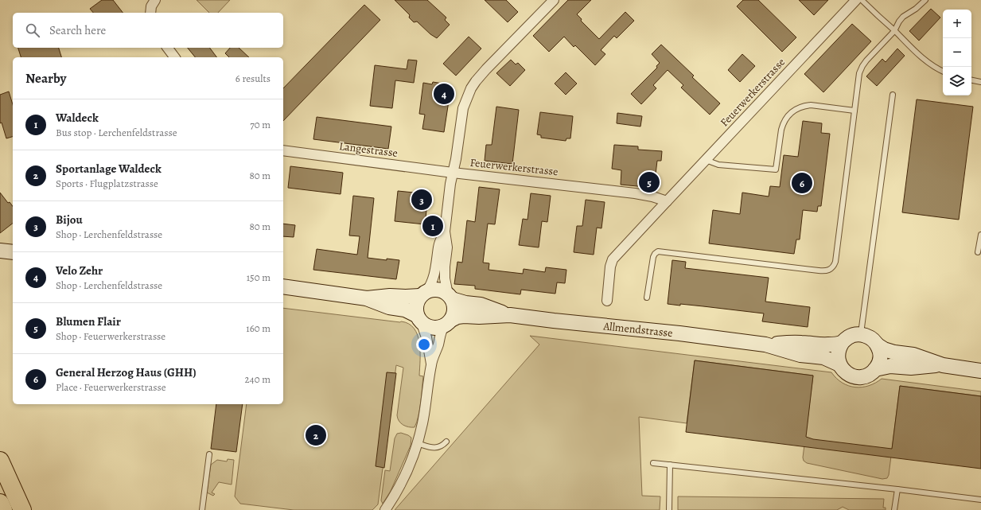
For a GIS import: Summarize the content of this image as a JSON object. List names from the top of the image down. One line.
{"streets":{"main road":["Allmendstrasse"],"street":["Feuerwerkerstrasse","Langestrasse"]},"crossings":[["Feuerwerkerstrasse","Langestrasse"]],"page":{"map_buttons":["+","−"],"search":"Search here","heading":["Nearby","6 results"],"pins":["4","5","6","3","1","2"],"list":[{"mark":"1","name":"Waldeck","note":"Bus stop · Lerchenfeldstrasse","value":"70 m"},{"mark":"2","name":"Sportanlage Waldeck","note":"Sports · Flugplatzstrasse","value":"80 m"},{"mark":"3","name":"Bijou","note":"Shop · Lerchenfeldstrasse","value":"80 m"},{"mark":"4","name":"Velo Zehr","note":"Shop · Lerchenfeldstrasse","value":"150 m"},{"mark":"5","name":"Blumen Flair","note":"Shop · Feuerwerkerstrasse","value":"160 m"},{"mark":"6","name":"General Herzog Haus (GHH)","note":"Place · Feuerwerkerstrasse","value":"240 m"}]}}
